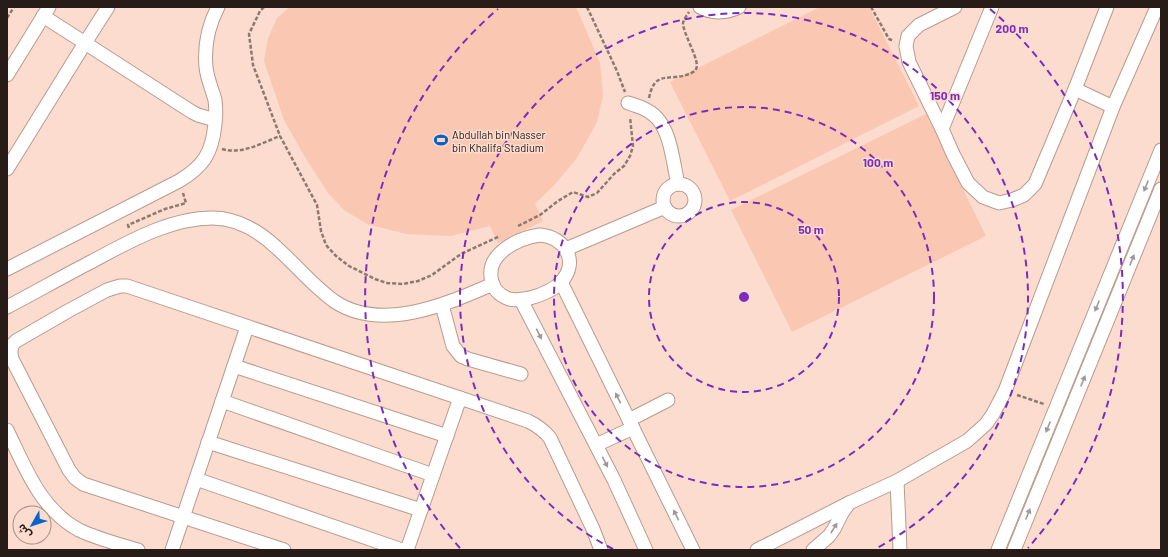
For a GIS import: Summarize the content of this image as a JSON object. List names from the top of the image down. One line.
{"places":{"sports":["Abdullah bin Nasser bin Khalifa Stadium"]},"north":"bottom left","rings":["200 m","150 m","100 m","50 m"]}
